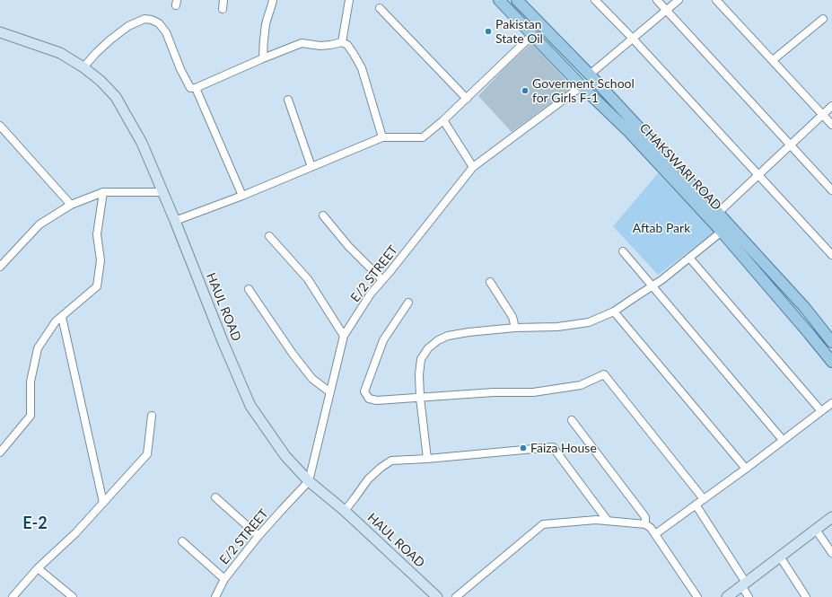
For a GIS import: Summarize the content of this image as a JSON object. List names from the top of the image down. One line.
{"streets":{"main road":["CHAKSWARI ROAD","HAUL ROAD"],"street":["E/2 STREET"]},"crossings":[["CHAKSWARI ROAD","E/2 STREET"],["E/2 STREET","HAUL ROAD"]],"districts":["E-2"],"parks":["Aftab Park"],"places":["Pakistan State Oil","Goverment School for Girls F-1","Faiza House"]}
